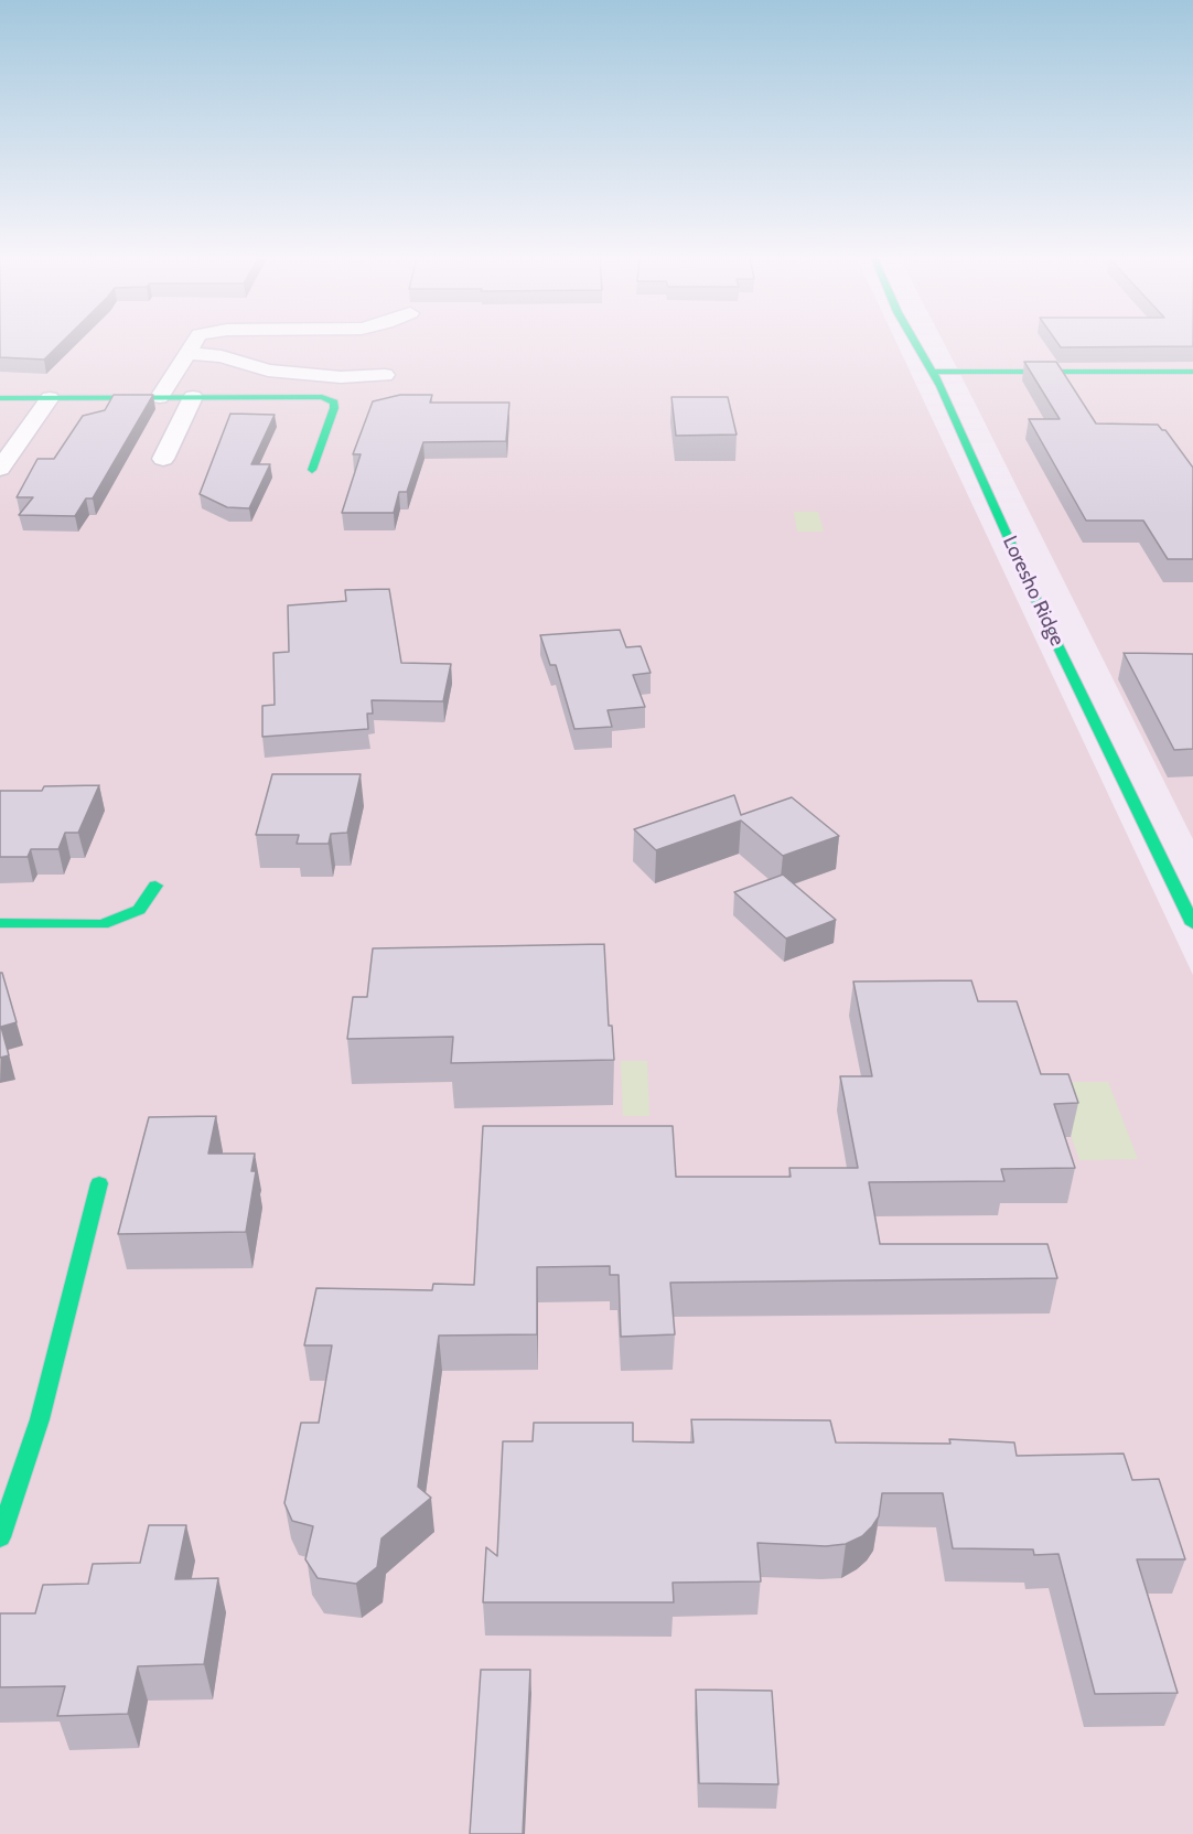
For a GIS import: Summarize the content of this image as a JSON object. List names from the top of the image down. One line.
{"streets":{"main road":["Loresho Ridge"]}}
